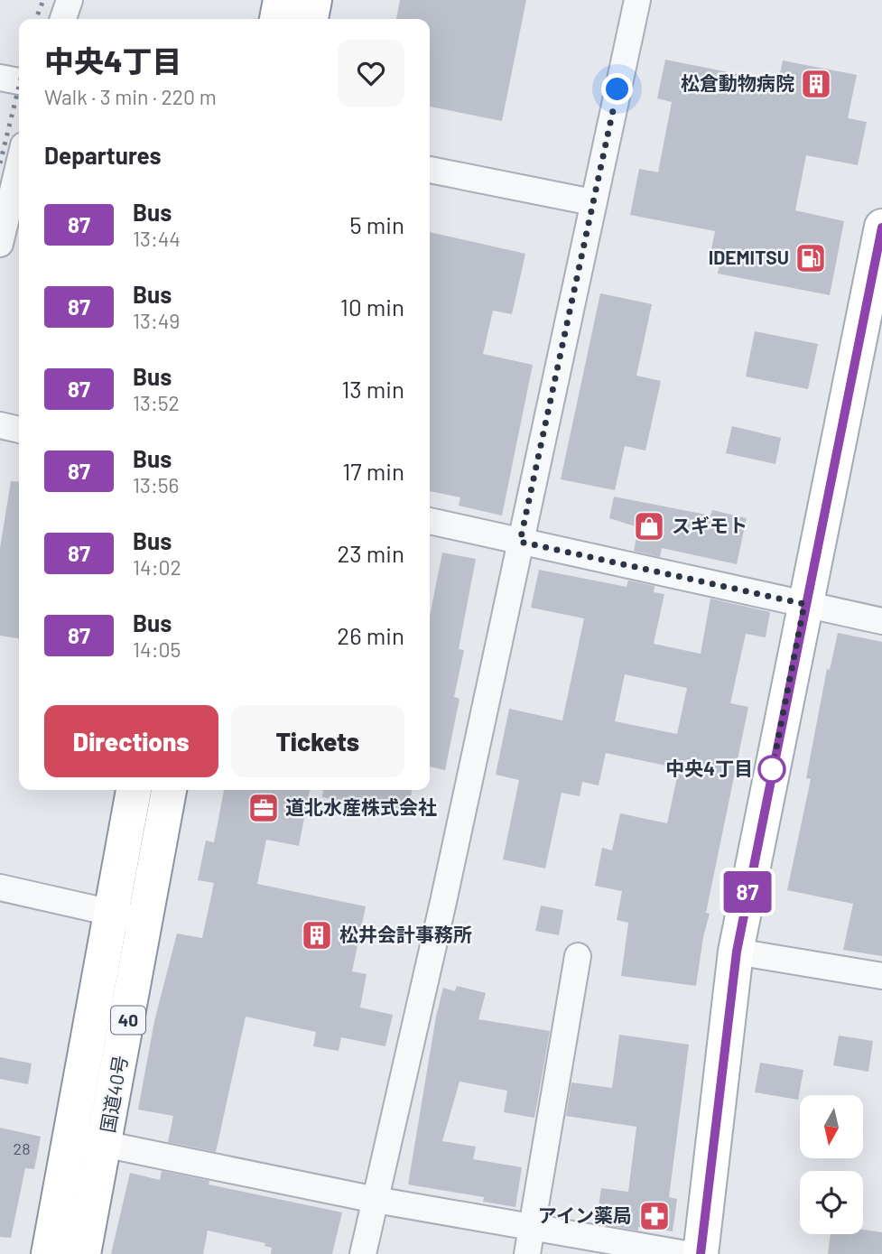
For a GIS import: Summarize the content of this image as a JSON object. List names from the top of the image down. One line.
{"streets":{"main road":["40","国道40号"]},"places":{"building":["松倉動物病院","松井会計事務所"],"fuel station":["IDEMITSU"],"shop":["スギモト"],"other":["中央4丁目"],"office":["道北水産株式会社"],"pharmacy":["アイン薬局"]},"lines":["bus line 87"],"house_numbers":["28"],"north":"bottom","page":{"on_map":"87","heading":[["中央4丁目","Walk · 3 min · 220 m"],"Departures"],"list":[{"mark":"87","name":"Bus","note":"13:44","value":"5 min"},{"mark":"87","name":"Bus","note":"13:49","value":"10 min"},{"mark":"87","name":"Bus","note":"13:52","value":"13 min"},{"mark":"87","name":"Bus","note":"13:56","value":"17 min"},{"mark":"87","name":"Bus","note":"14:02","value":"23 min"},{"mark":"87","name":"Bus","note":"14:05","value":"26 min"}],"buttons":["Directions","Tickets"]}}
